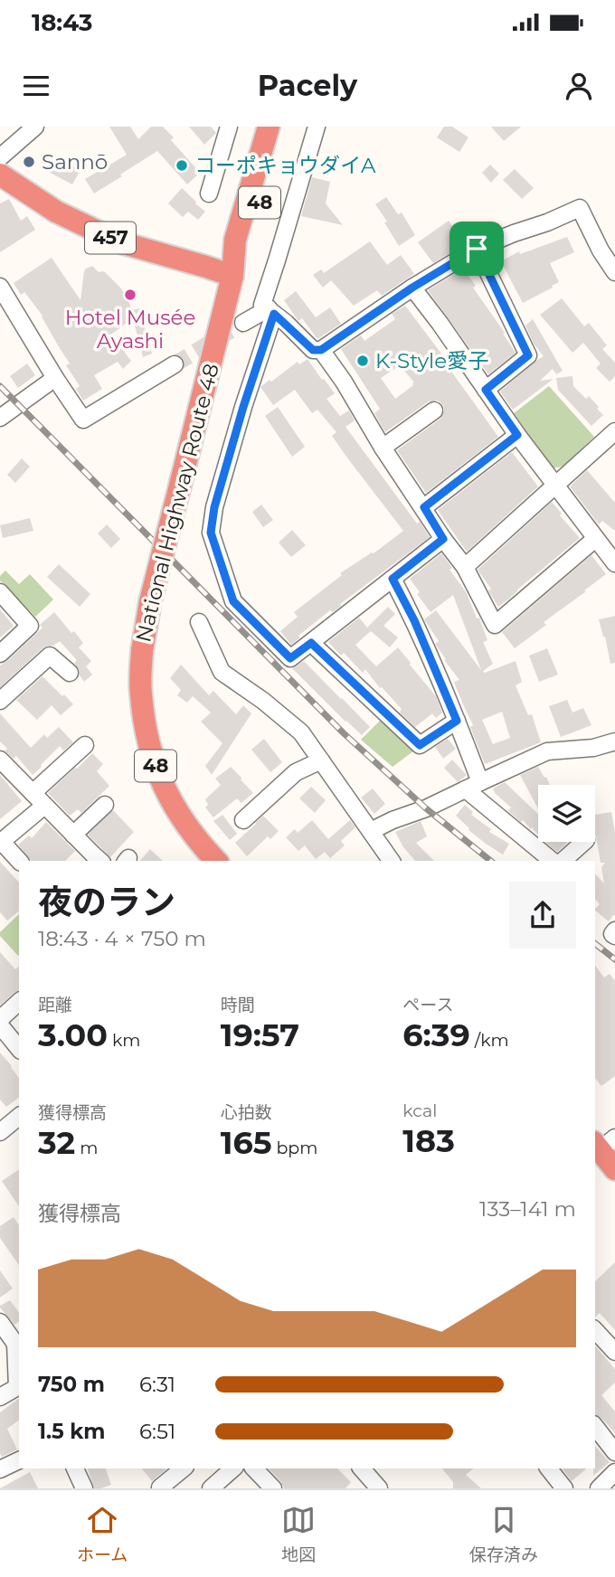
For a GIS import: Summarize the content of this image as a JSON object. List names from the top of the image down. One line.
{"streets":{"highway":["48","457","National Highway Route 48"]},"crossings":[["48","457"],["48","National Highway Route 48"],["457","National Highway Route 48"]],"places":["Sannō","コーポキョウダイA","Hotel Musée Ayashi","K-Style愛子"],"page":{"status":"18:43","header":"Pacely","heading":["夜のラン","18:43 · 4 × 750 m"],"stats":[["距離","3.00 km"],["時間","19:57"],["ペース","6:39 /km"],["獲得標高","32 m"],["心拍数","165 bpm"],["kcal","183"]],"chart":["獲得標高","133–141 m"],"list":[{"name":"750 m","note":"6:31"},{"name":"1.5 km","note":"6:51"}],"tabs":["ホーム","地図","保存済み"]}}
